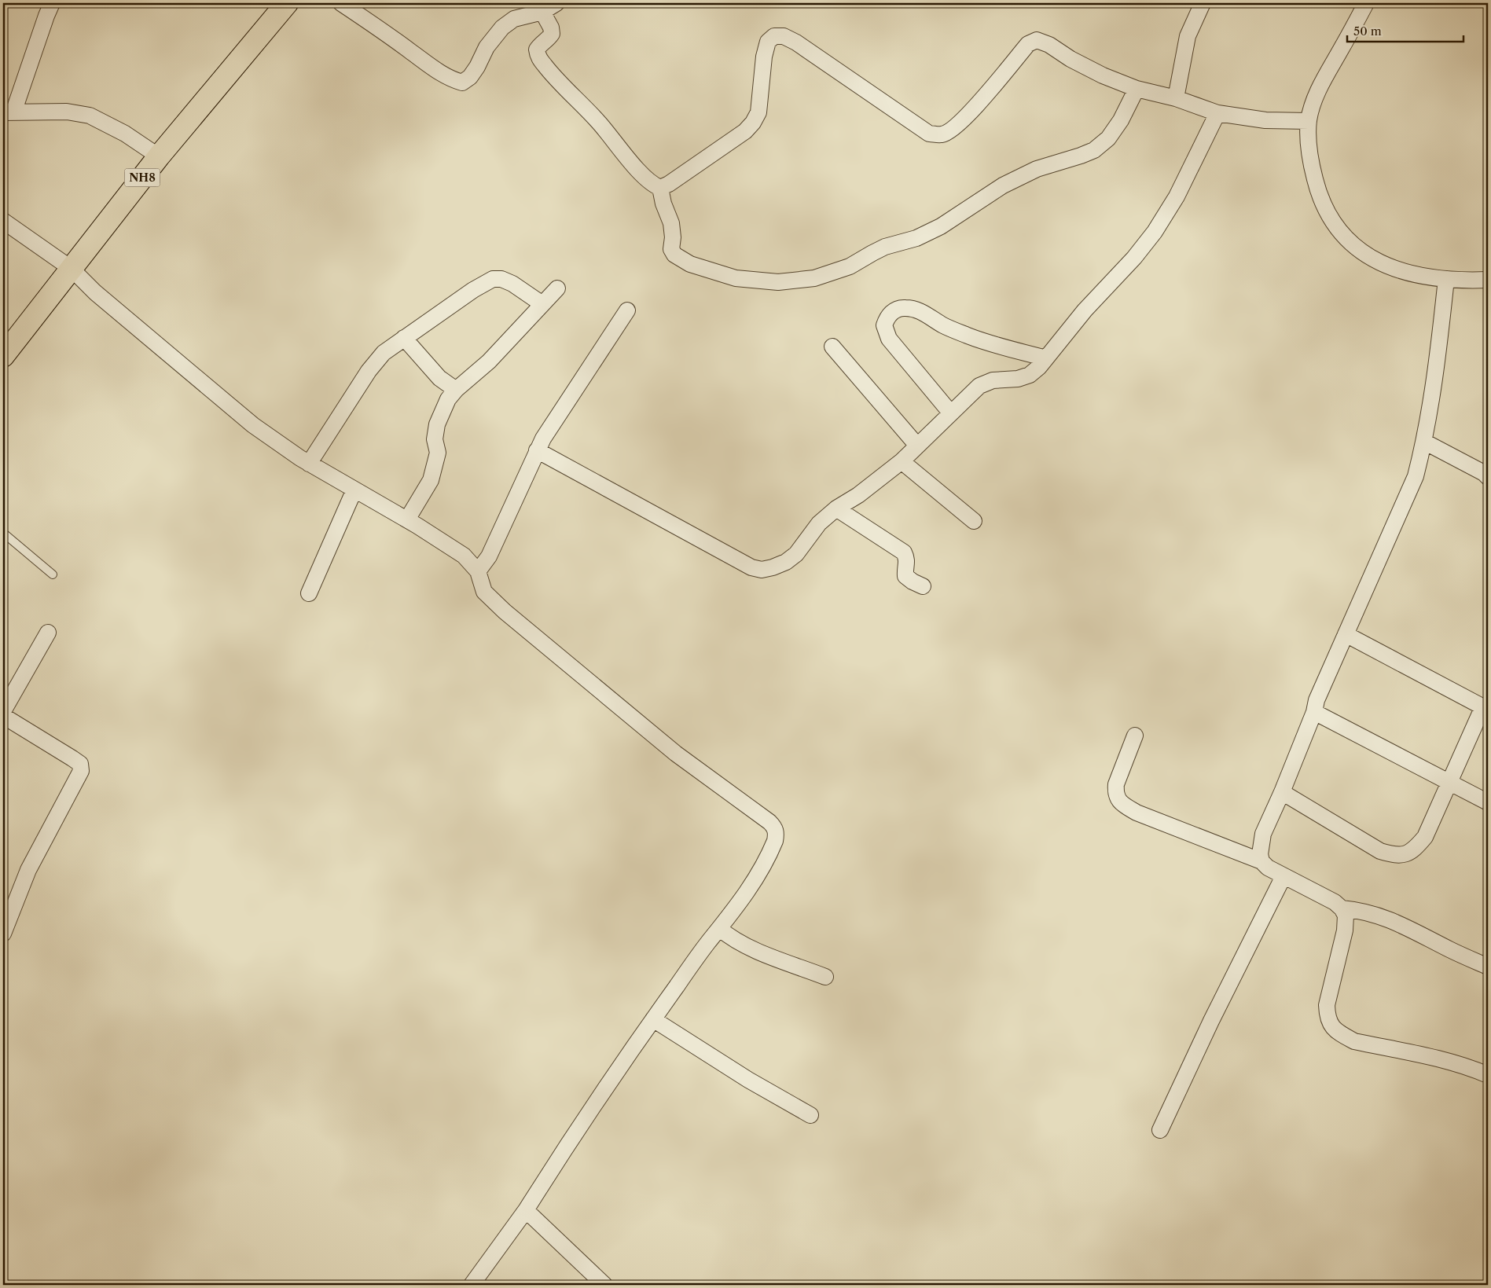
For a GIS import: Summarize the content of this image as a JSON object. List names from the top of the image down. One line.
{"streets":{"highway":["NH8"]},"scale_bar":"50 m"}
